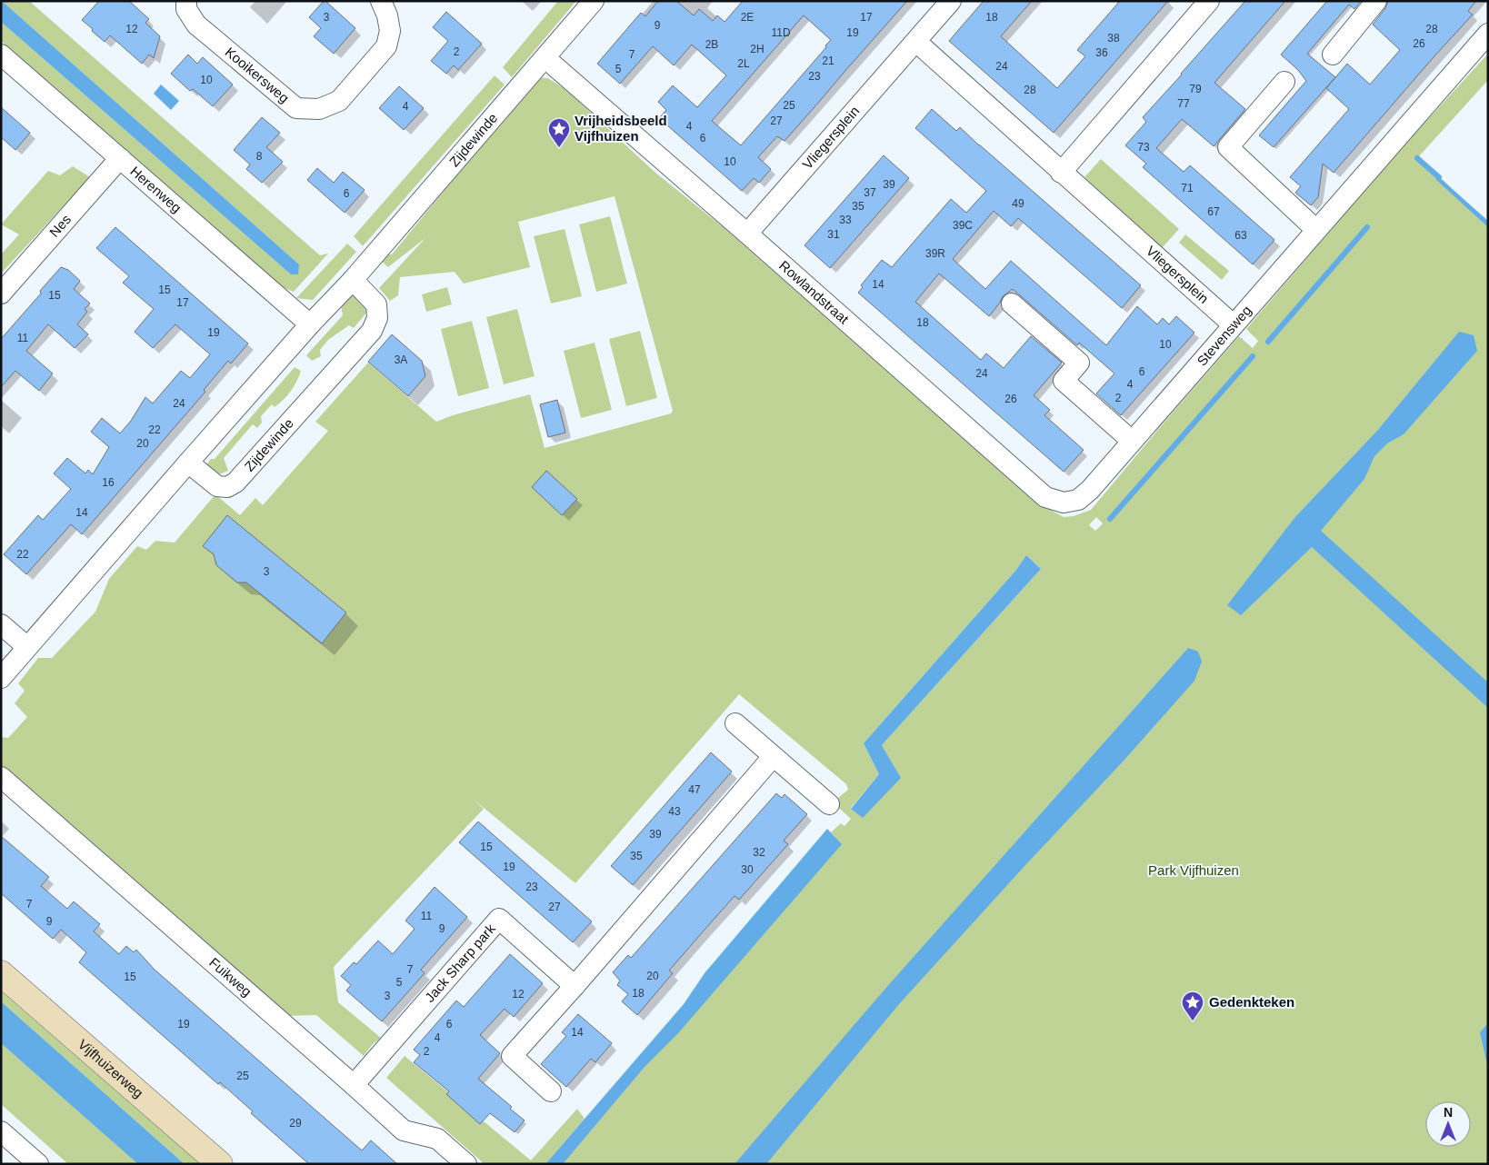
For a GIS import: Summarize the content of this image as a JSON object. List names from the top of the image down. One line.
{"streets":{"street":["Kooikersweg","Vliegersplein","Zijdewinde","Herenweg","Nes","Rowlandstraat","Stevensweg","Jack Sharp park","Fuikweg","Vijfhuizerweg"]},"crossings":[["Vliegersplein","Rowlandstraat"],["Vliegersplein","Stevensweg"],["Zijdewinde","Herenweg"],["Zijdewinde","Rowlandstraat"],["Herenweg","Nes"],["Rowlandstraat","Stevensweg"],["Jack Sharp park","Fuikweg"]],"parks":["Park Vijfhuizen"],"places":{"place":["Vrijheidsbeeld Vijfhuizen","Gedenkteken"]},"house_numbers":["3","2E","17","18","9","12","28","11D","19","38","26","2B","2H","2","36","7","21","2L","24","5","23","10","79","28","77","25","4","27","4","6","73","8","10","39","71","37","6","49","35","67","33","39C","31","63","39R","14","15","15","17","18","19","11","10","3A","6","24","4","2","26","24","22","20","16","14","22","3","47","43","39","15","32","35","19","30","23","7","27","11","9","9","7","20","15","5","18","12","3","19","6","14","4","2","25","29"],"north":"top"}
